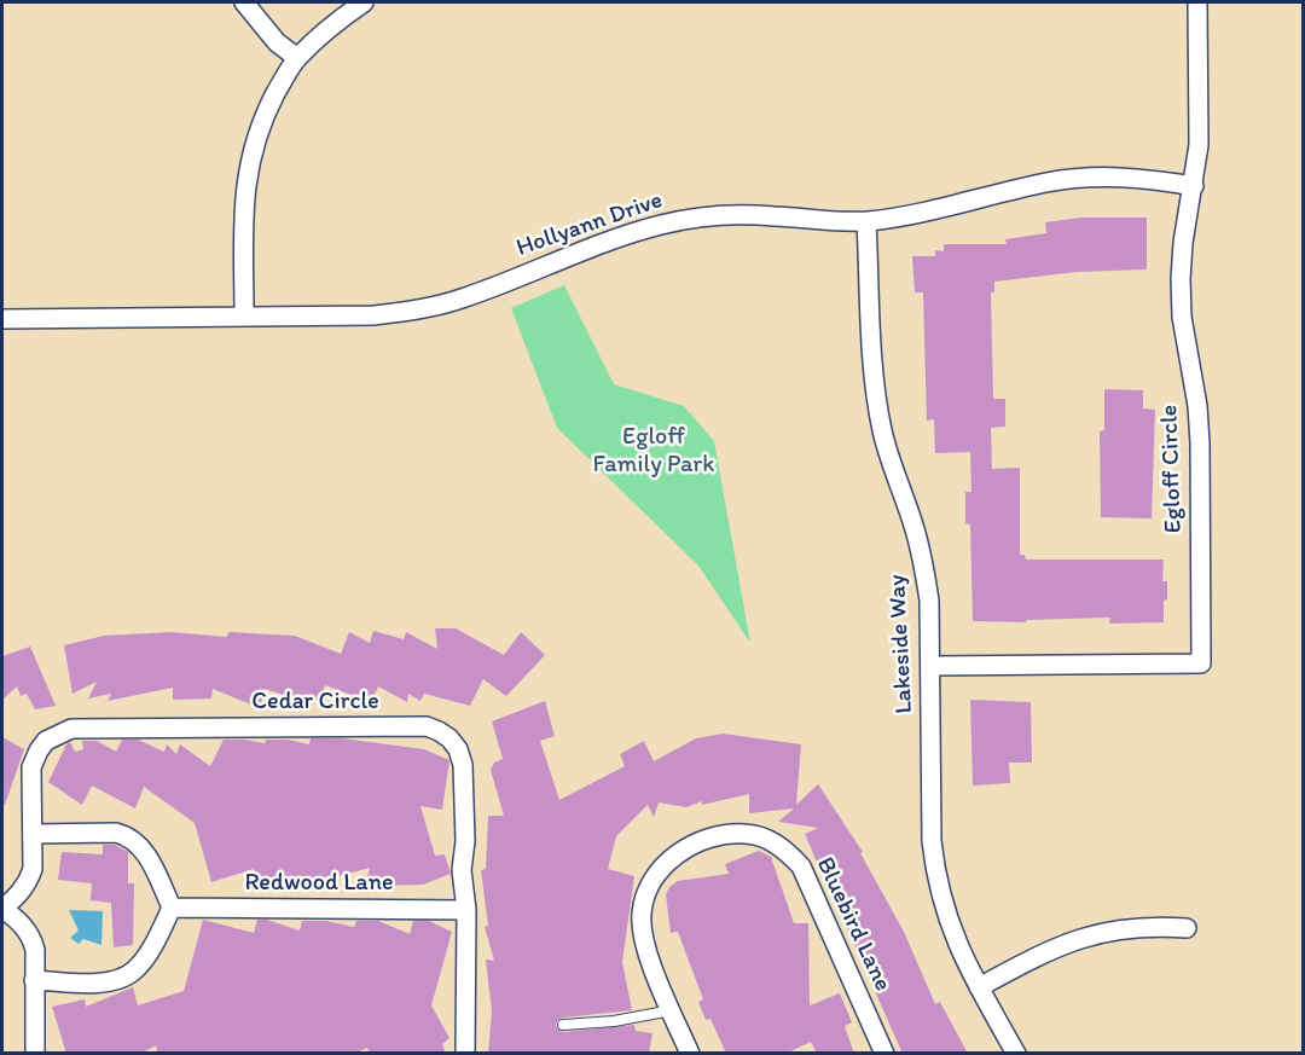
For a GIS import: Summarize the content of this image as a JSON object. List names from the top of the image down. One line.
{"streets":{"street":["Hollyann Drive","Egloff Circle","Lakeside Way","Cedar Circle","Redwood Lane","Bluebird Lane"]},"crossings":[["Hollyann Drive","Egloff Circle"],["Hollyann Drive","Lakeside Way"],["Egloff Circle","Lakeside Way"],["Cedar Circle","Redwood Lane"]],"parks":["Egloff Family Park"]}
